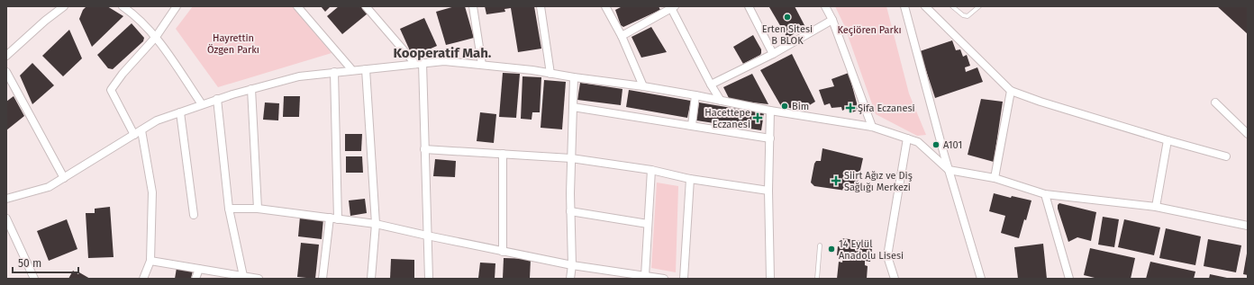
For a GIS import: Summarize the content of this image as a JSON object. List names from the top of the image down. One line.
{"districts":["Kooperatif Mah."],"parks":["Keçiören Parkı","Hayrettin Özgen Parkı"],"places":{"other":["Erten Sitesi B BLOK","Bim","A101","14 Eylül Anadolu Lisesi"],"health":["Şifa Eczanesi","Hacettepe Eczanesi","Siirt Ağız ve Diş Sağlığı Merkezi"]},"scale_bar":"50 m"}
